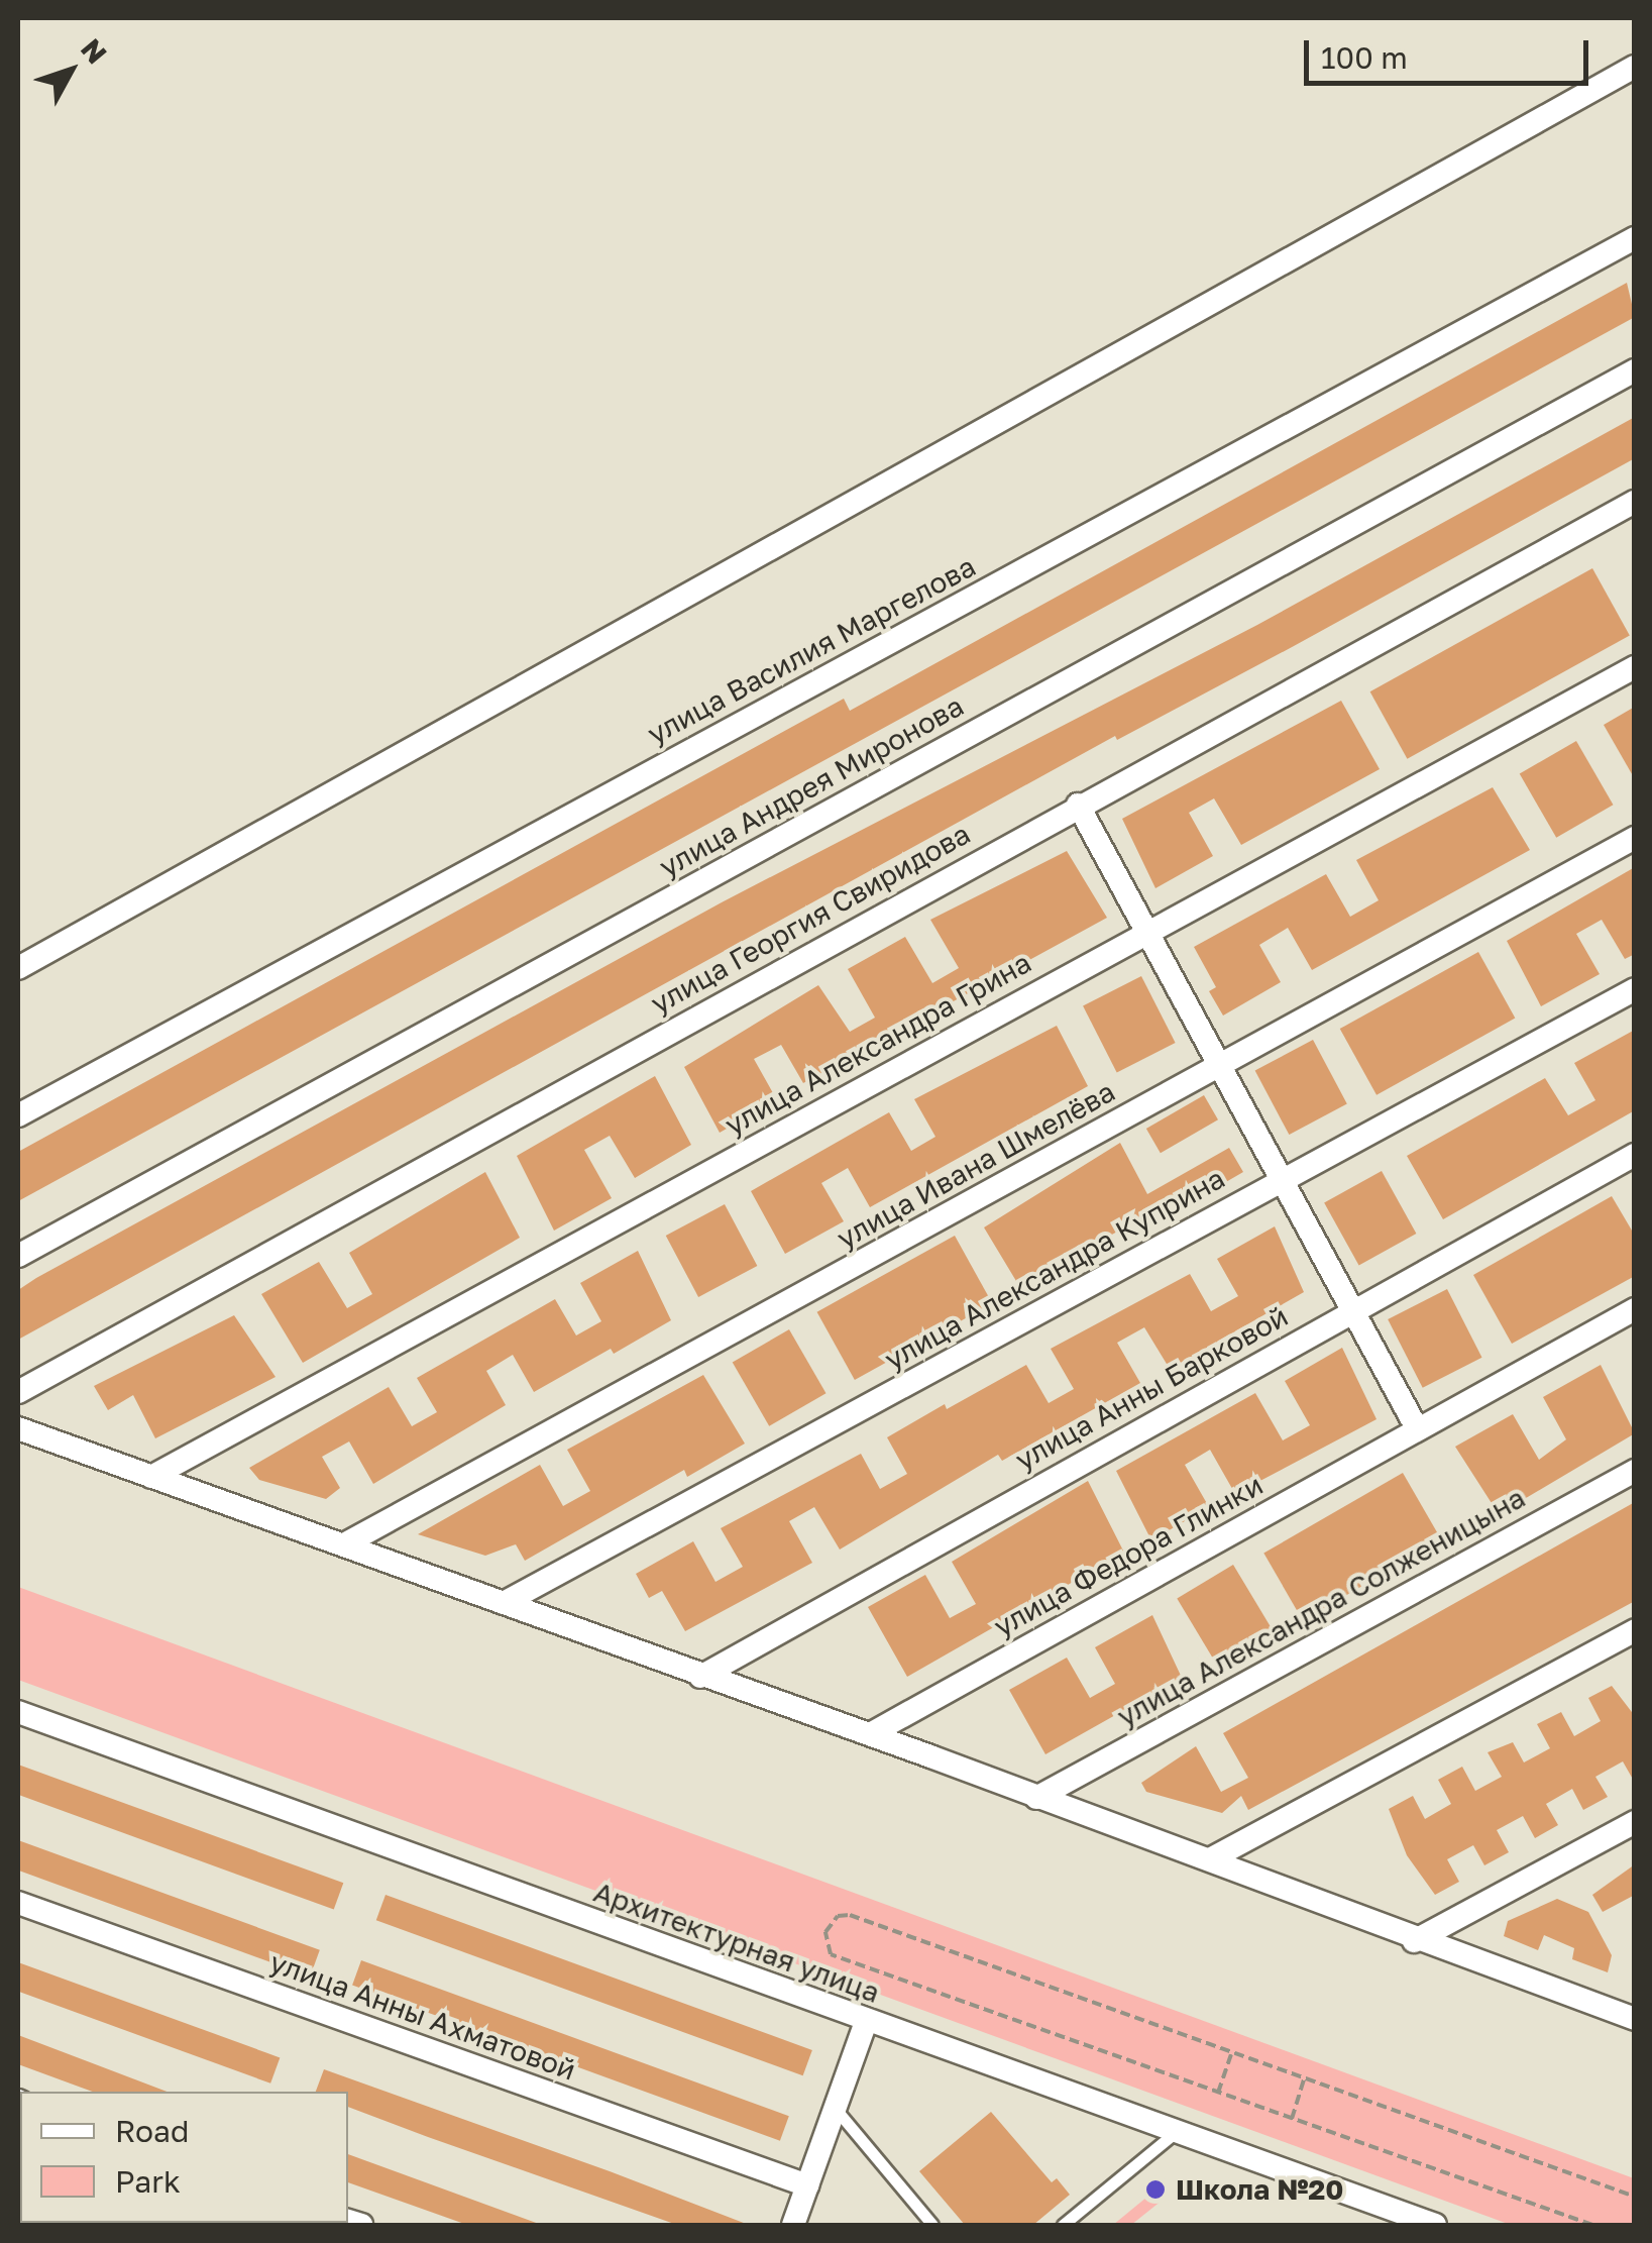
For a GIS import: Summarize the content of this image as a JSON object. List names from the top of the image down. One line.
{"streets":{"street":["улица Василия Маргелова","улица Андрея Миронова","улица Георгия Свиридова","улица Александра Грина","улица Ивана Шмелёва","улица Александра Куприна","улица Анны Барковой","улица Федора Глинки","улица Александра Солженицына","Архитектурная улица","улица Анны Ахматовой"]},"places":["Школа №20"],"legend":["Road","Park"],"scale_bar":"100 m","north":"top right"}
